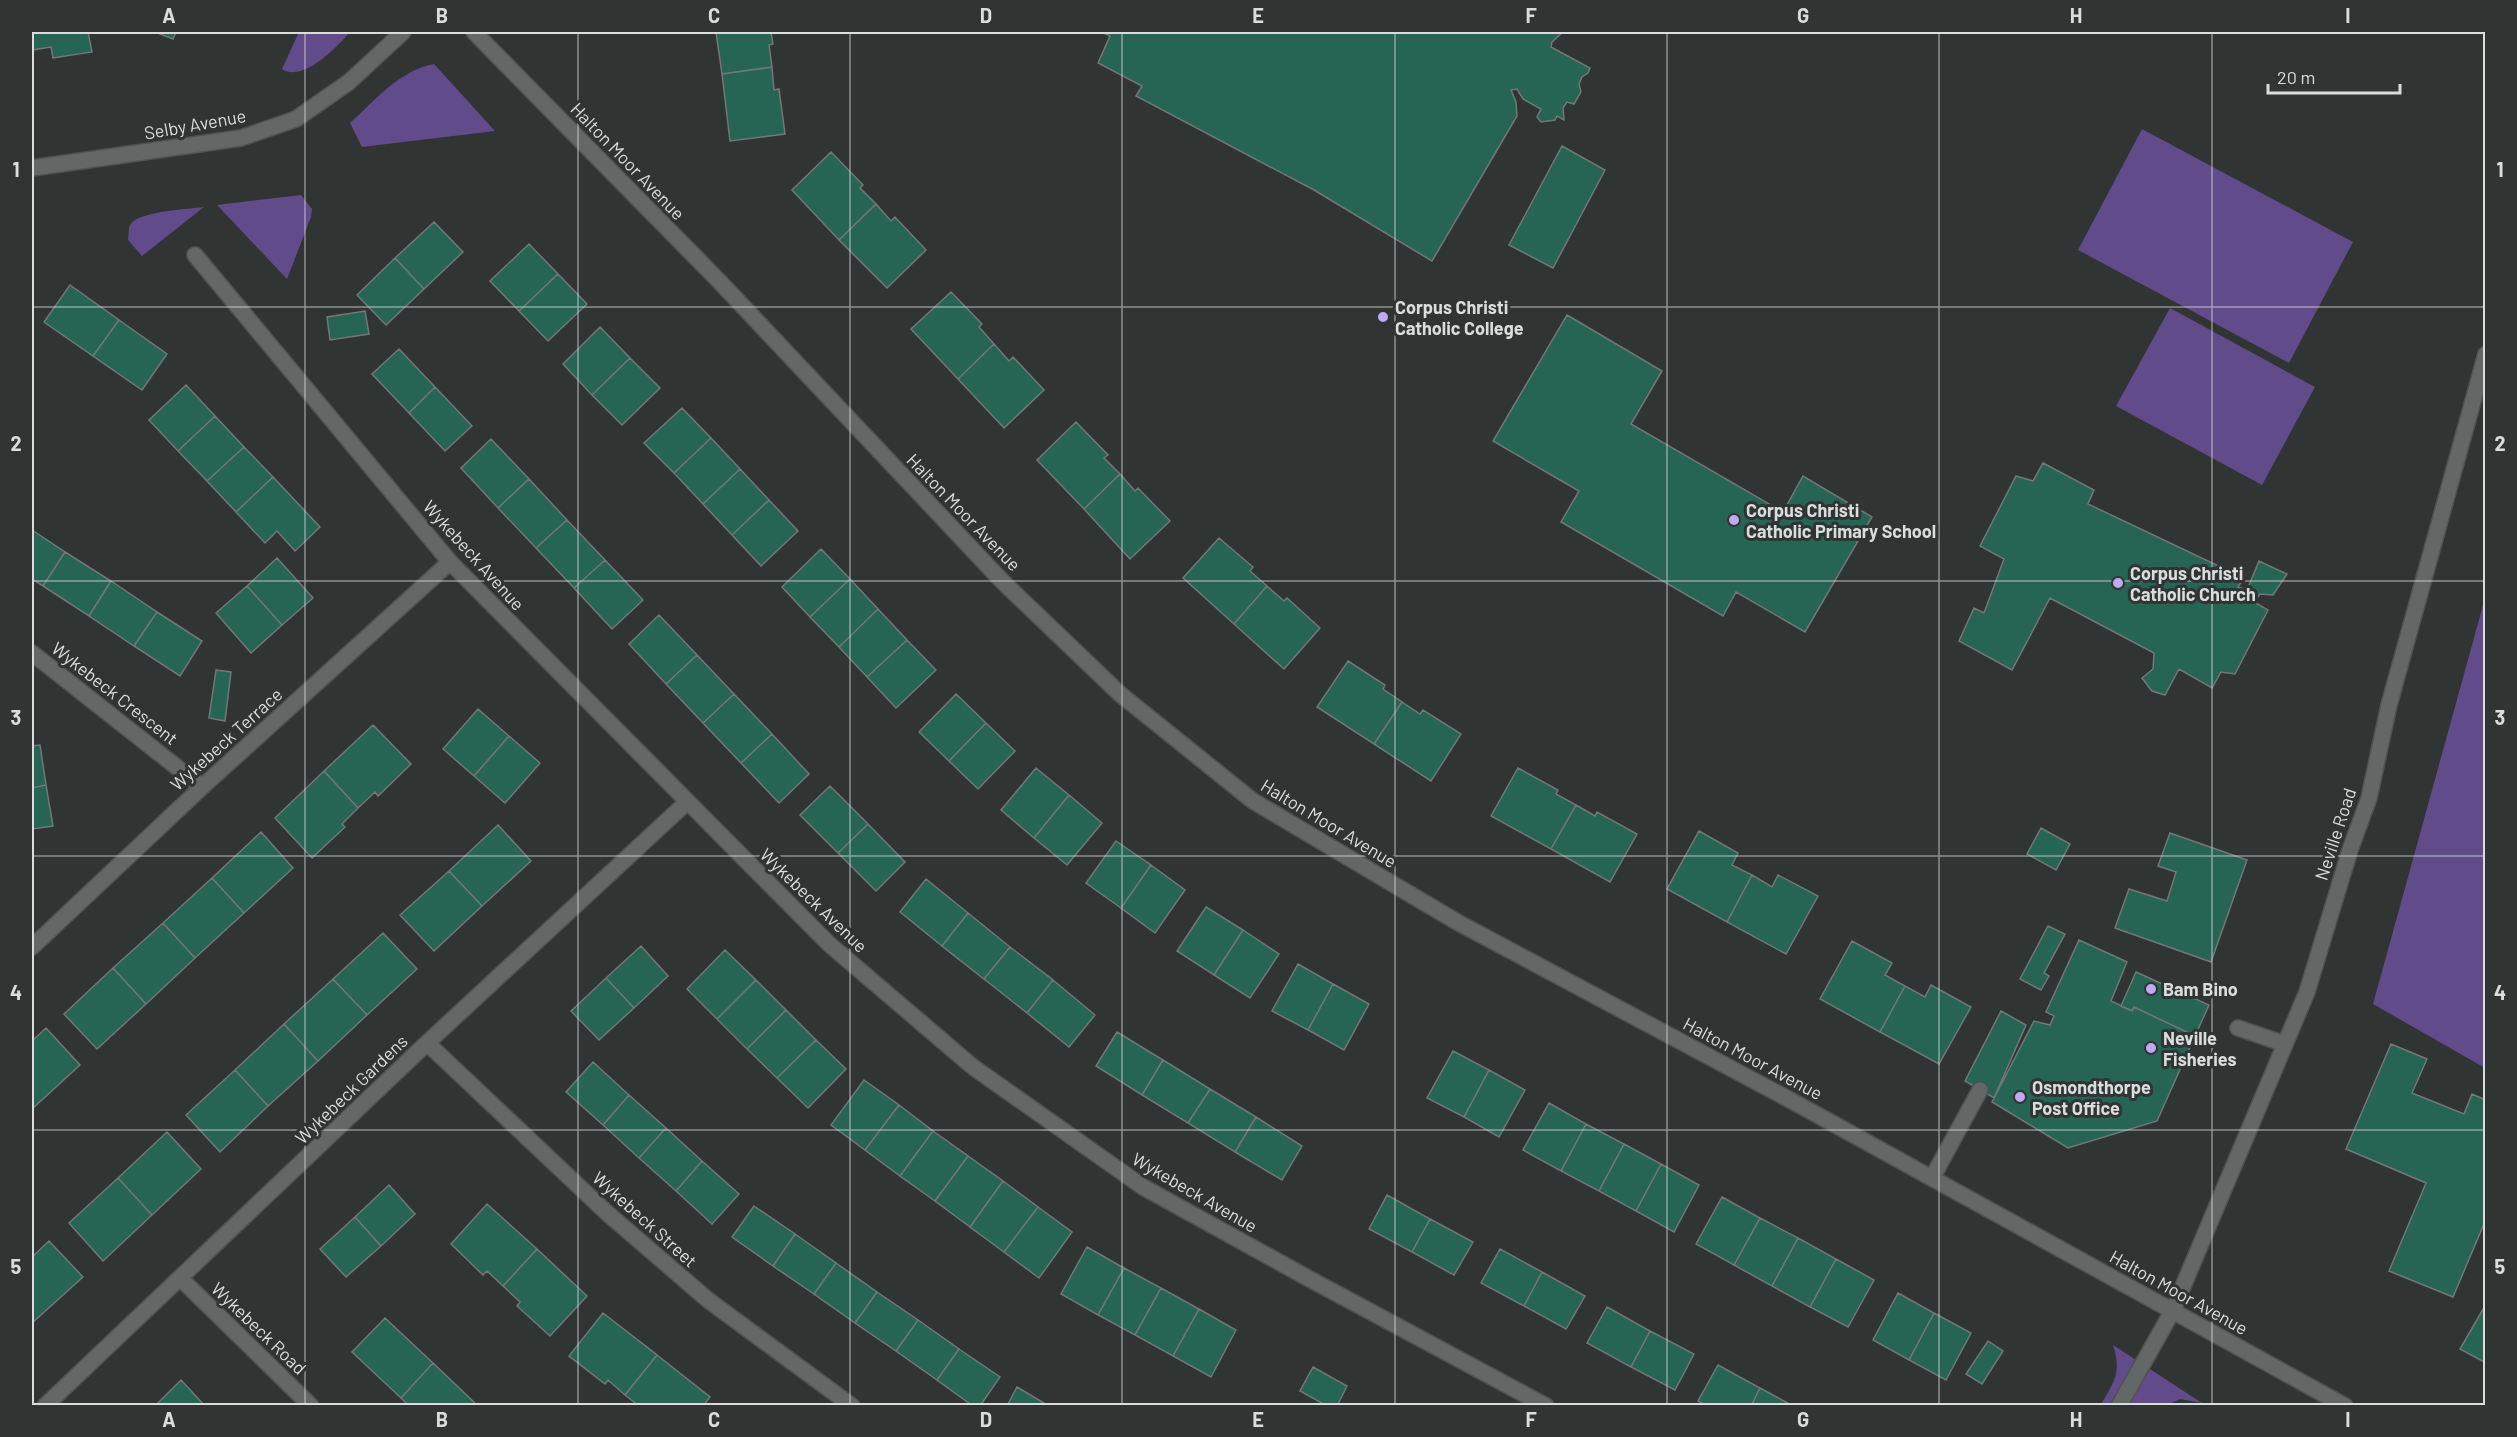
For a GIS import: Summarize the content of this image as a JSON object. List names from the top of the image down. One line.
{"streets":{"street":["Selby Avenue","Halton Moor Avenue","Wykebeck Avenue","Wykebeck Crescent","Wykebeck Terrace","Neville Road","Wykebeck Gardens","Wykebeck Street","Wykebeck Road"]},"crossings":[["Halton Moor Avenue","Neville Road"],["Wykebeck Avenue","Wykebeck Terrace"],["Wykebeck Avenue","Wykebeck Gardens"],["Wykebeck Crescent","Wykebeck Terrace"],["Wykebeck Gardens","Wykebeck Street"],["Wykebeck Gardens","Wykebeck Road"]],"places":["Corpus Christi Catholic College","Corpus Christi Catholic Primary School","Corpus Christi Catholic Church","Bam Bino","Neville Fisheries","Osmondthorpe Post Office"],"scale_bar":"20 m","grid":{"columns":["A","B","C","D","E","F","G","H","I"],"rows":["1","2","3","4","5"]}}
